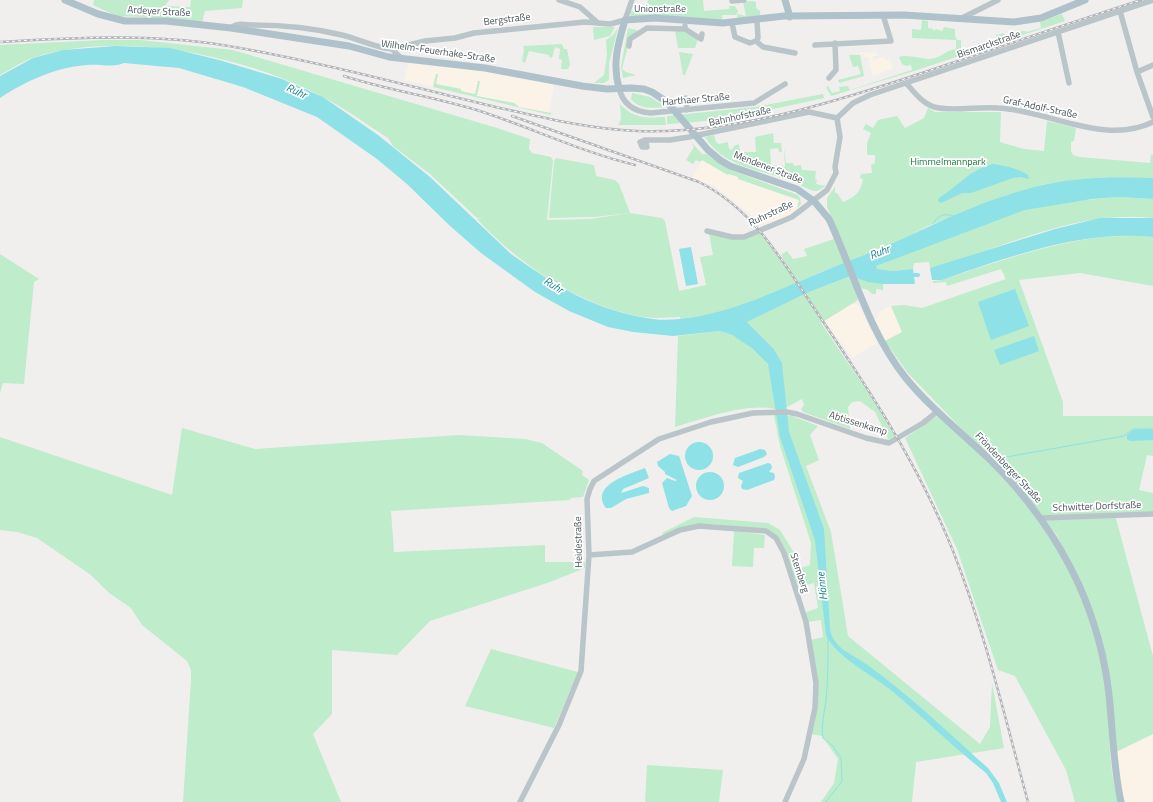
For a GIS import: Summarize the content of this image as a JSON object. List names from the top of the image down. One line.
{"streets":{"main road":["Unionstraße","Ardeyer Straße","Wilhelm-Feuerhake-Straße","Mendener Straße","Fröndenberger Straße"],"street":["Bergstraße","Bismarckstraße","Harthaer Straße","Graf-Adolf-Straße","Bahnhofstraße","Ruhrstraße","Abtissenkamp","Schwitter Dorfstraße","Heidestraße","Stemberg"]},"crossings":[["Unionstraße","Bergstraße"],["Ardeyer Straße","Bergstraße"],["Ardeyer Straße","Wilhelm-Feuerhake-Straße"],["Bergstraße","Wilhelm-Feuerhake-Straße"],["Bismarckstraße","Graf-Adolf-Straße"],["Bismarckstraße","Bahnhofstraße"],["Bismarckstraße","Ruhrstraße"],["Wilhelm-Feuerhake-Straße","Harthaer Straße"],["Wilhelm-Feuerhake-Straße","Mendener Straße"],["Harthaer Straße","Mendener Straße"],["Bahnhofstraße","Ruhrstraße"],["Mendener Straße","Ruhrstraße"],["Mendener Straße","Fröndenberger Straße"],["Abtissenkamp","Fröndenberger Straße"],["Abtissenkamp","Heidestraße"],["Fröndenberger Straße","Schwitter Dorfstraße"],["Heidestraße","Stemberg"]],"water":["Ruhr","Hönne"],"parks":["Himmelmannpark"]}
